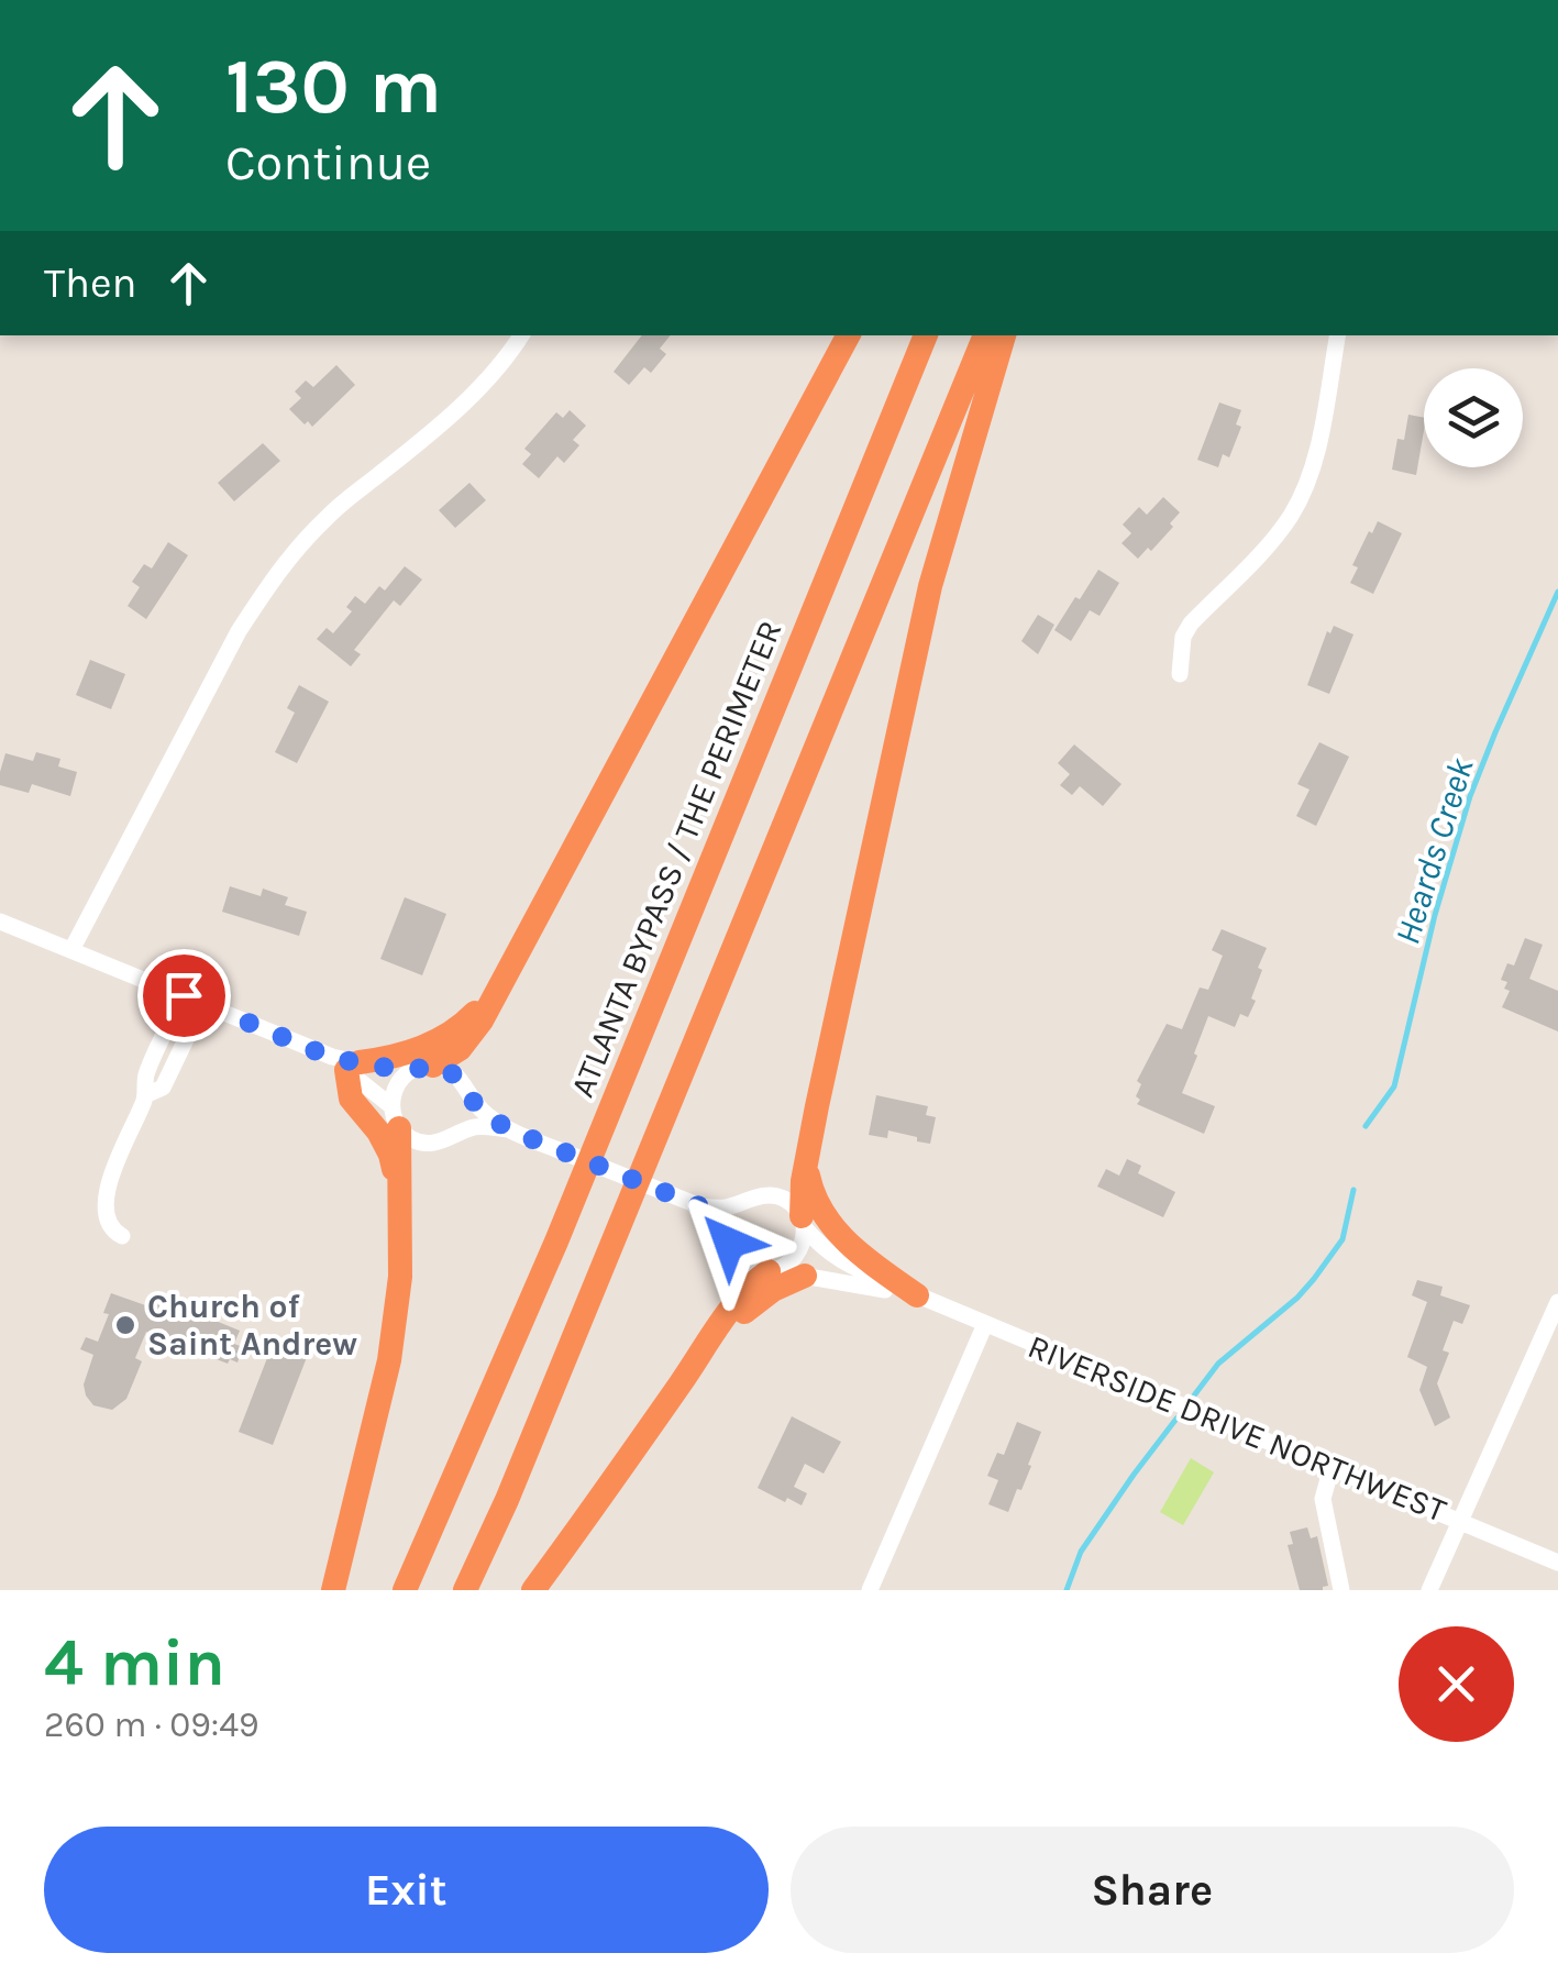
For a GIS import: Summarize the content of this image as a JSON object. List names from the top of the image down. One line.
{"streets":{"highway":["ATLANTA BYPASS / THE PERIMETER"],"street":["RIVERSIDE DRIVE NORTHWEST"]},"water":["Heards Creek"],"places":["Church of Saint Andrew"],"page":{"turn":["130 m","Continue"],"then":"Then","heading":["4 min","260 m · 09:49"],"buttons":["Exit","Share"]}}
